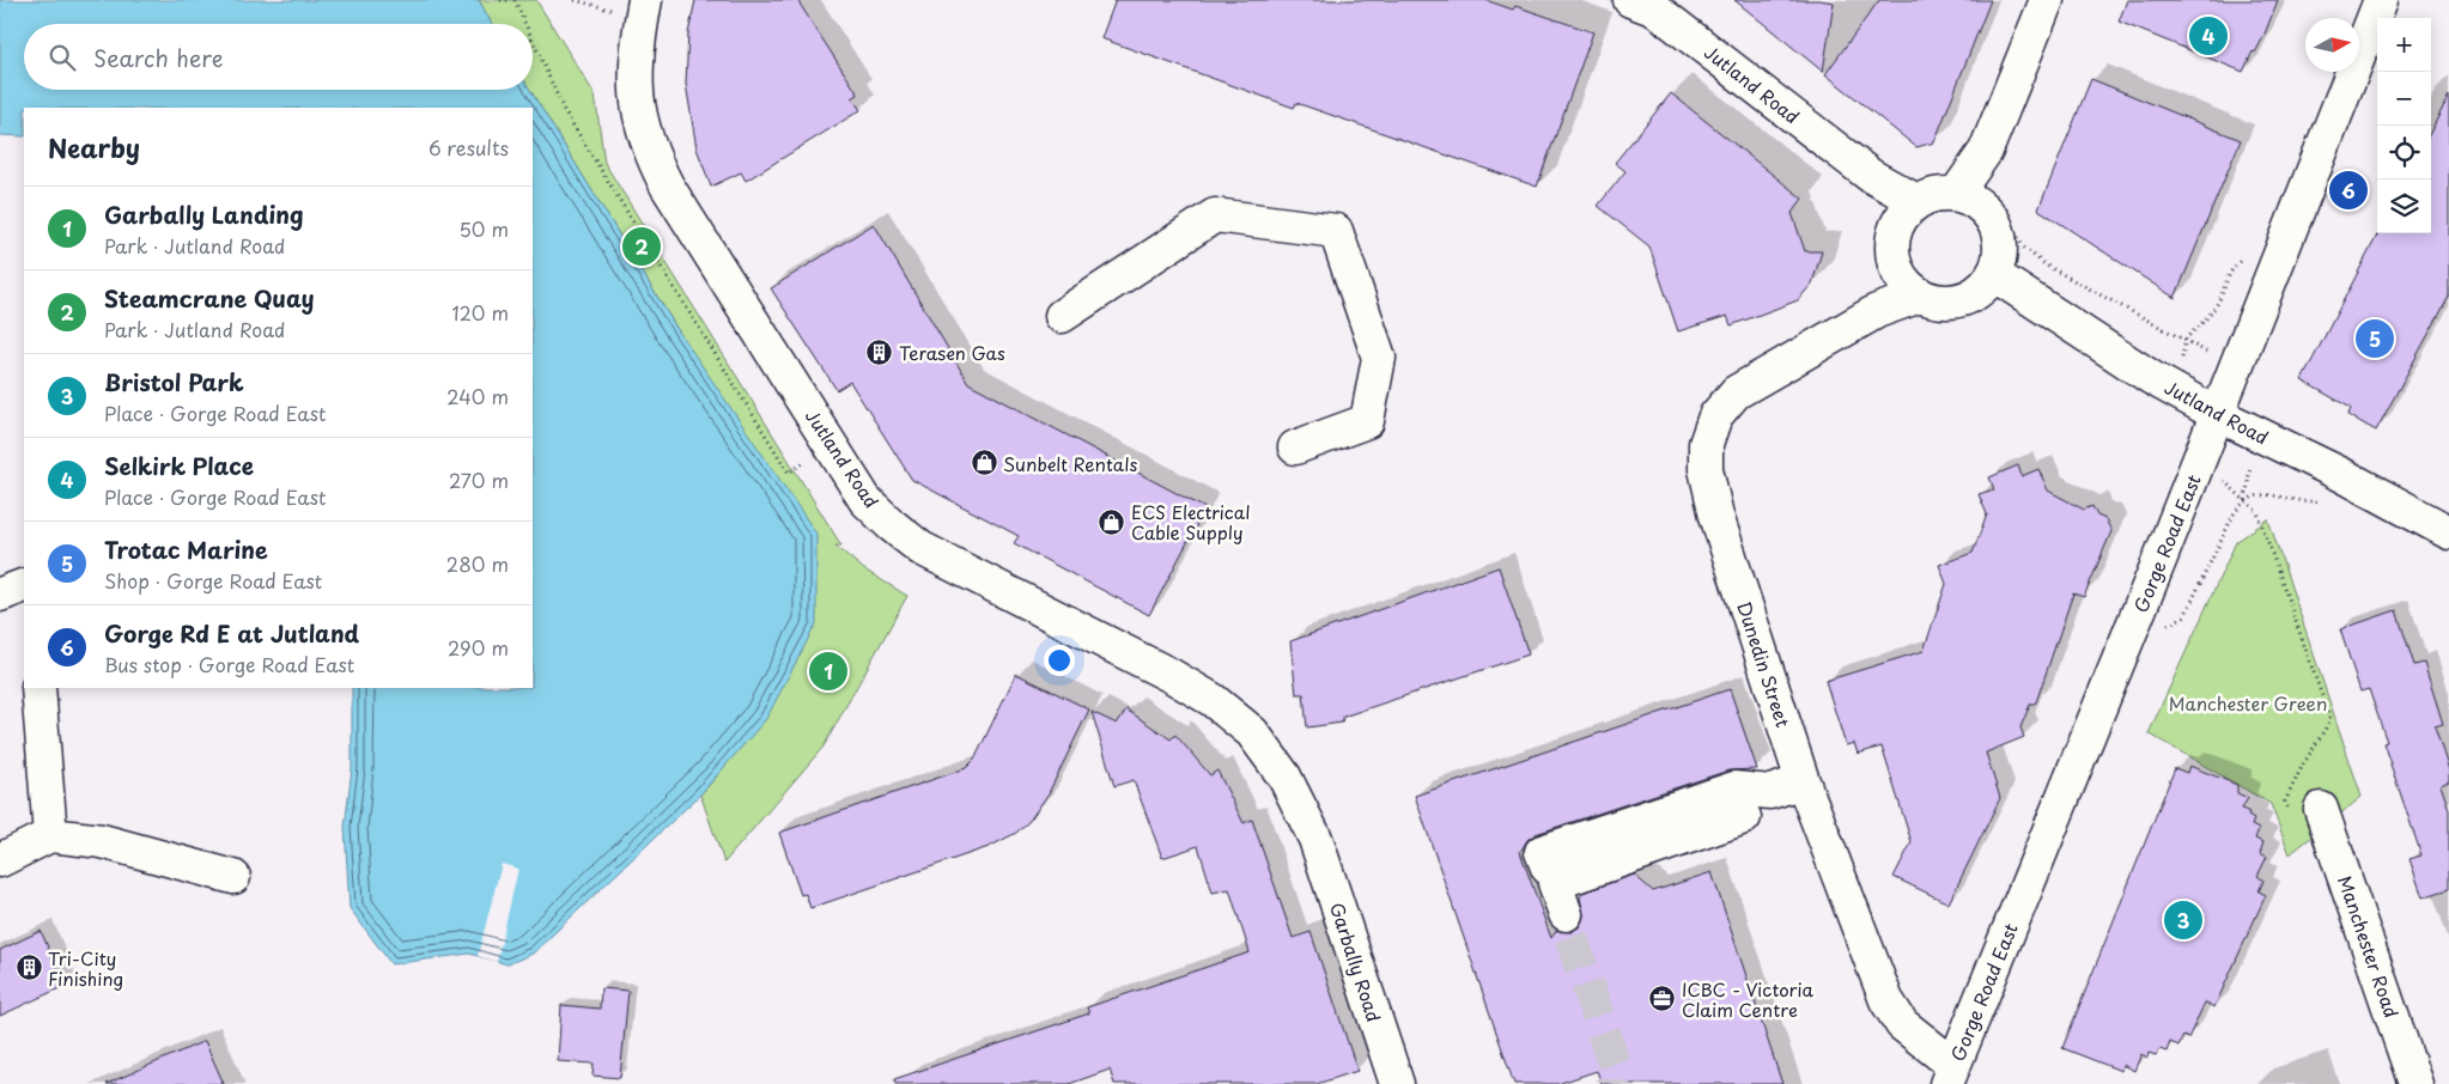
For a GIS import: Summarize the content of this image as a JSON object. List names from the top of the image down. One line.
{"streets":{"street":["Jutland Road","Gorge Road East","Dunedin Street","Manchester Road","Garbally Road"]},"crossings":[["Jutland Road","Gorge Road East"],["Jutland Road","Dunedin Street"],["Jutland Road","Garbally Road"],["Gorge Road East","Dunedin Street"]],"parks":["Manchester Green"],"places":{"building":["Terasen Gas","Tri-City Finishing"],"shop":["Sunbelt Rentals","ECS Electrical Cable Supply"],"office":["ICBC - Victoria Claim Centre"]},"north":"right","page":{"pins":["4","6","2","5","1","3"],"map_buttons":["+","−"],"search":"Search here","heading":["Nearby","6 results"],"list":[{"mark":"1","name":"Garbally Landing","note":"Park · Jutland Road","value":"50 m"},{"mark":"2","name":"Steamcrane Quay","note":"Park · Jutland Road","value":"120 m"},{"mark":"3","name":"Bristol Park","note":"Place · Gorge Road East","value":"240 m"},{"mark":"4","name":"Selkirk Place","note":"Place · Gorge Road East","value":"270 m"},{"mark":"5","name":"Trotac Marine","note":"Shop · Gorge Road East","value":"280 m"},{"mark":"6","name":"Gorge Rd E at Jutland","note":"Bus stop · Gorge Road East","value":"290 m"}]}}
